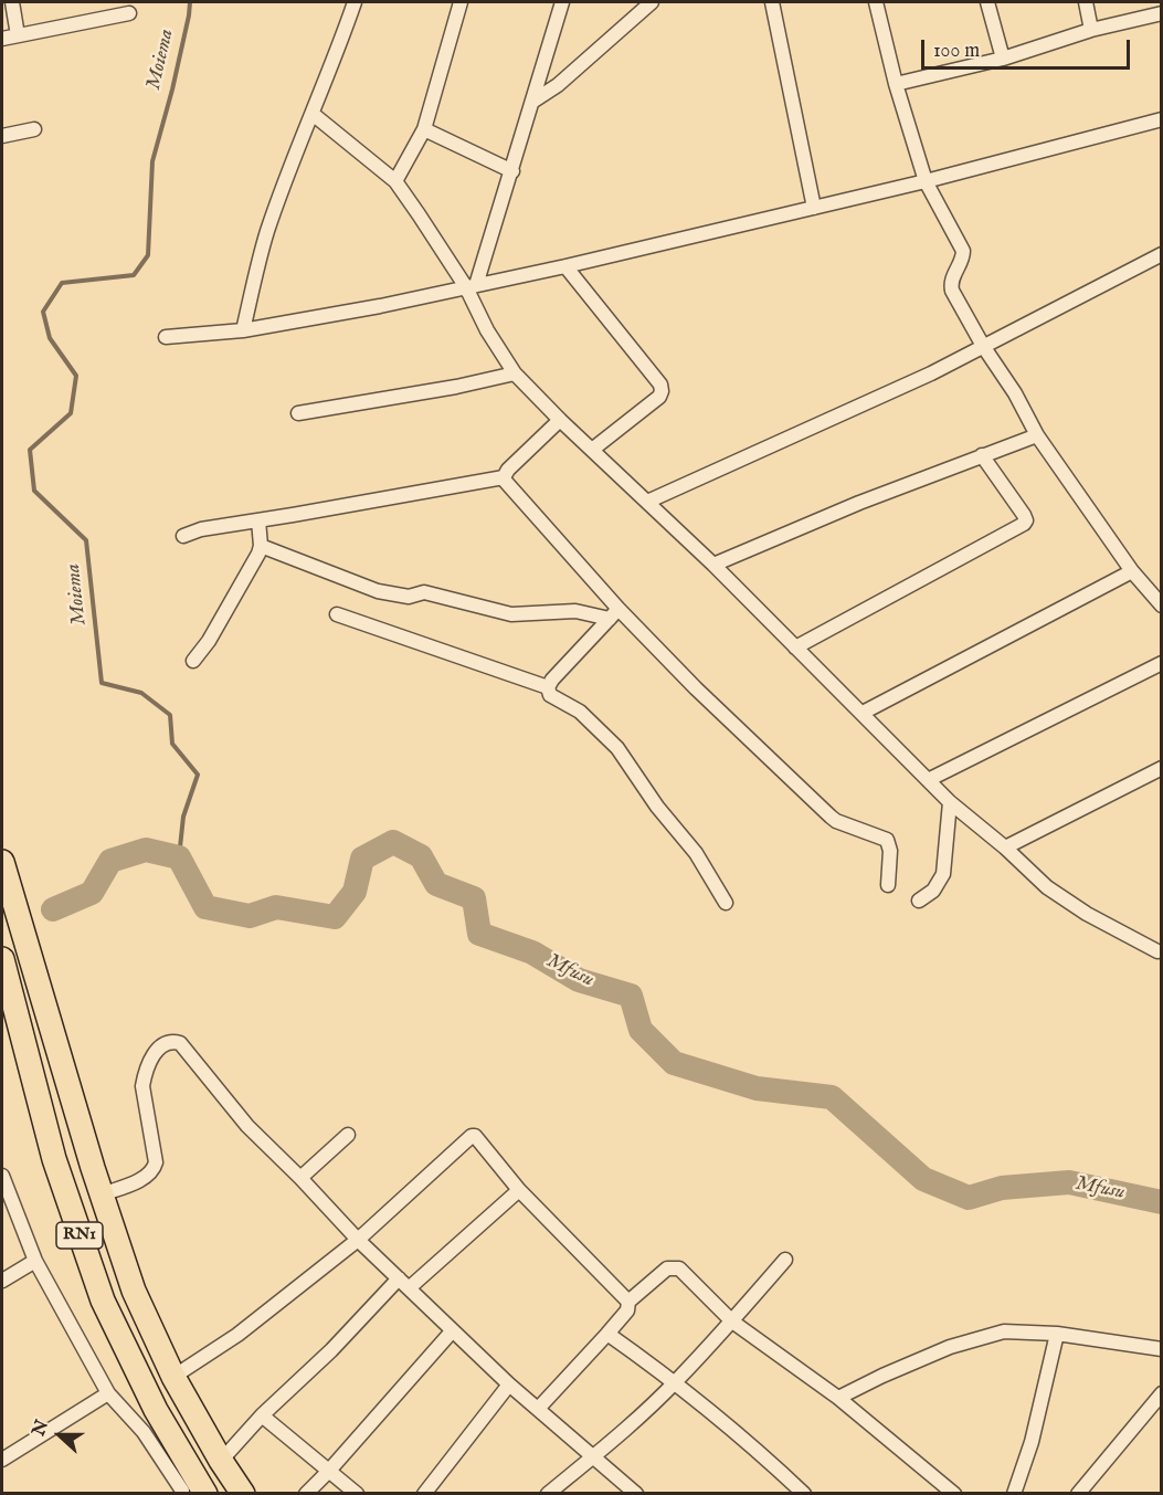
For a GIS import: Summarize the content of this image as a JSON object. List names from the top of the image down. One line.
{"streets":{"highway":["RN1"]},"water":["Moiema","Mfusu"],"scale_bar":"100 m","north":"left"}
